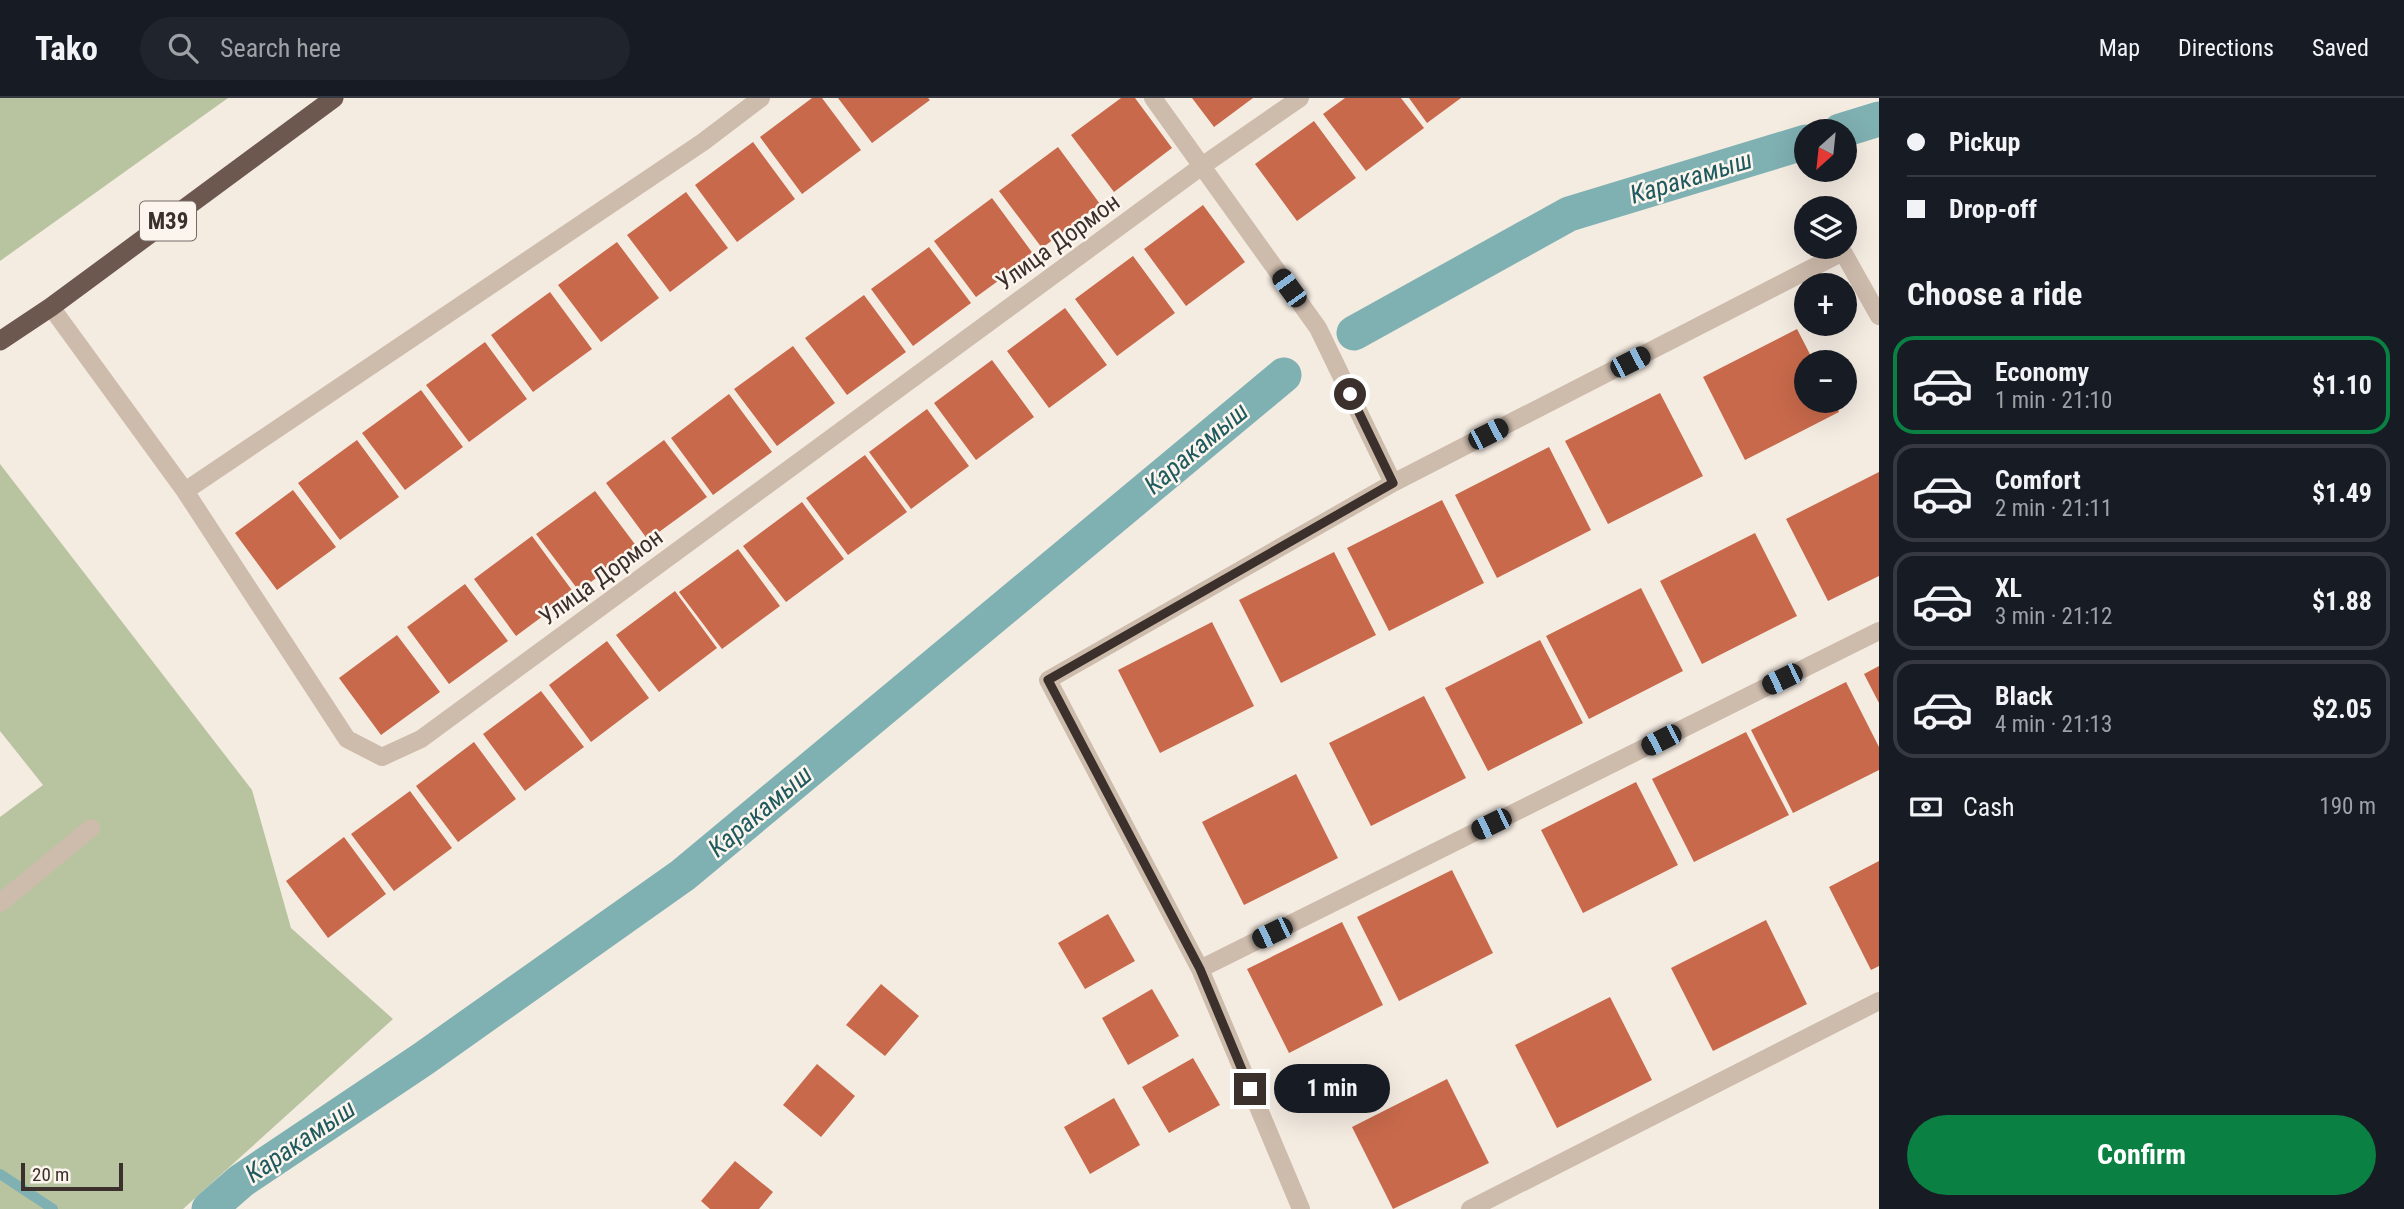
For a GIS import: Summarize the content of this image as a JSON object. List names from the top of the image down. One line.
{"streets":{"highway":["M39"],"street":["Улица Дормон"]},"crossings":[["M39","Улица Дормон"]],"water":["Каракамыш"],"scale_bar":"20 m","north":"bottom left","page":{"header":"Tako","search":"Search here","nav":["Map","Directions","Saved"],"banner":["Pickup","Drop-off"],"map_buttons":["+","−"],"heading":"Choose a ride","list":[{"name":"Economy","note":"1 min · 21:10","value":"$1.10"},{"name":"Comfort","note":"2 min · 21:11","value":"$1.49"},{"name":"XL","note":"3 min · 21:12","value":"$1.88"},{"name":"Black","note":"4 min · 21:13","value":"$2.05"}],"pay":["Cash","190 m"],"bubble":"1 min","buttons":"Confirm","scale":"20 m"}}
